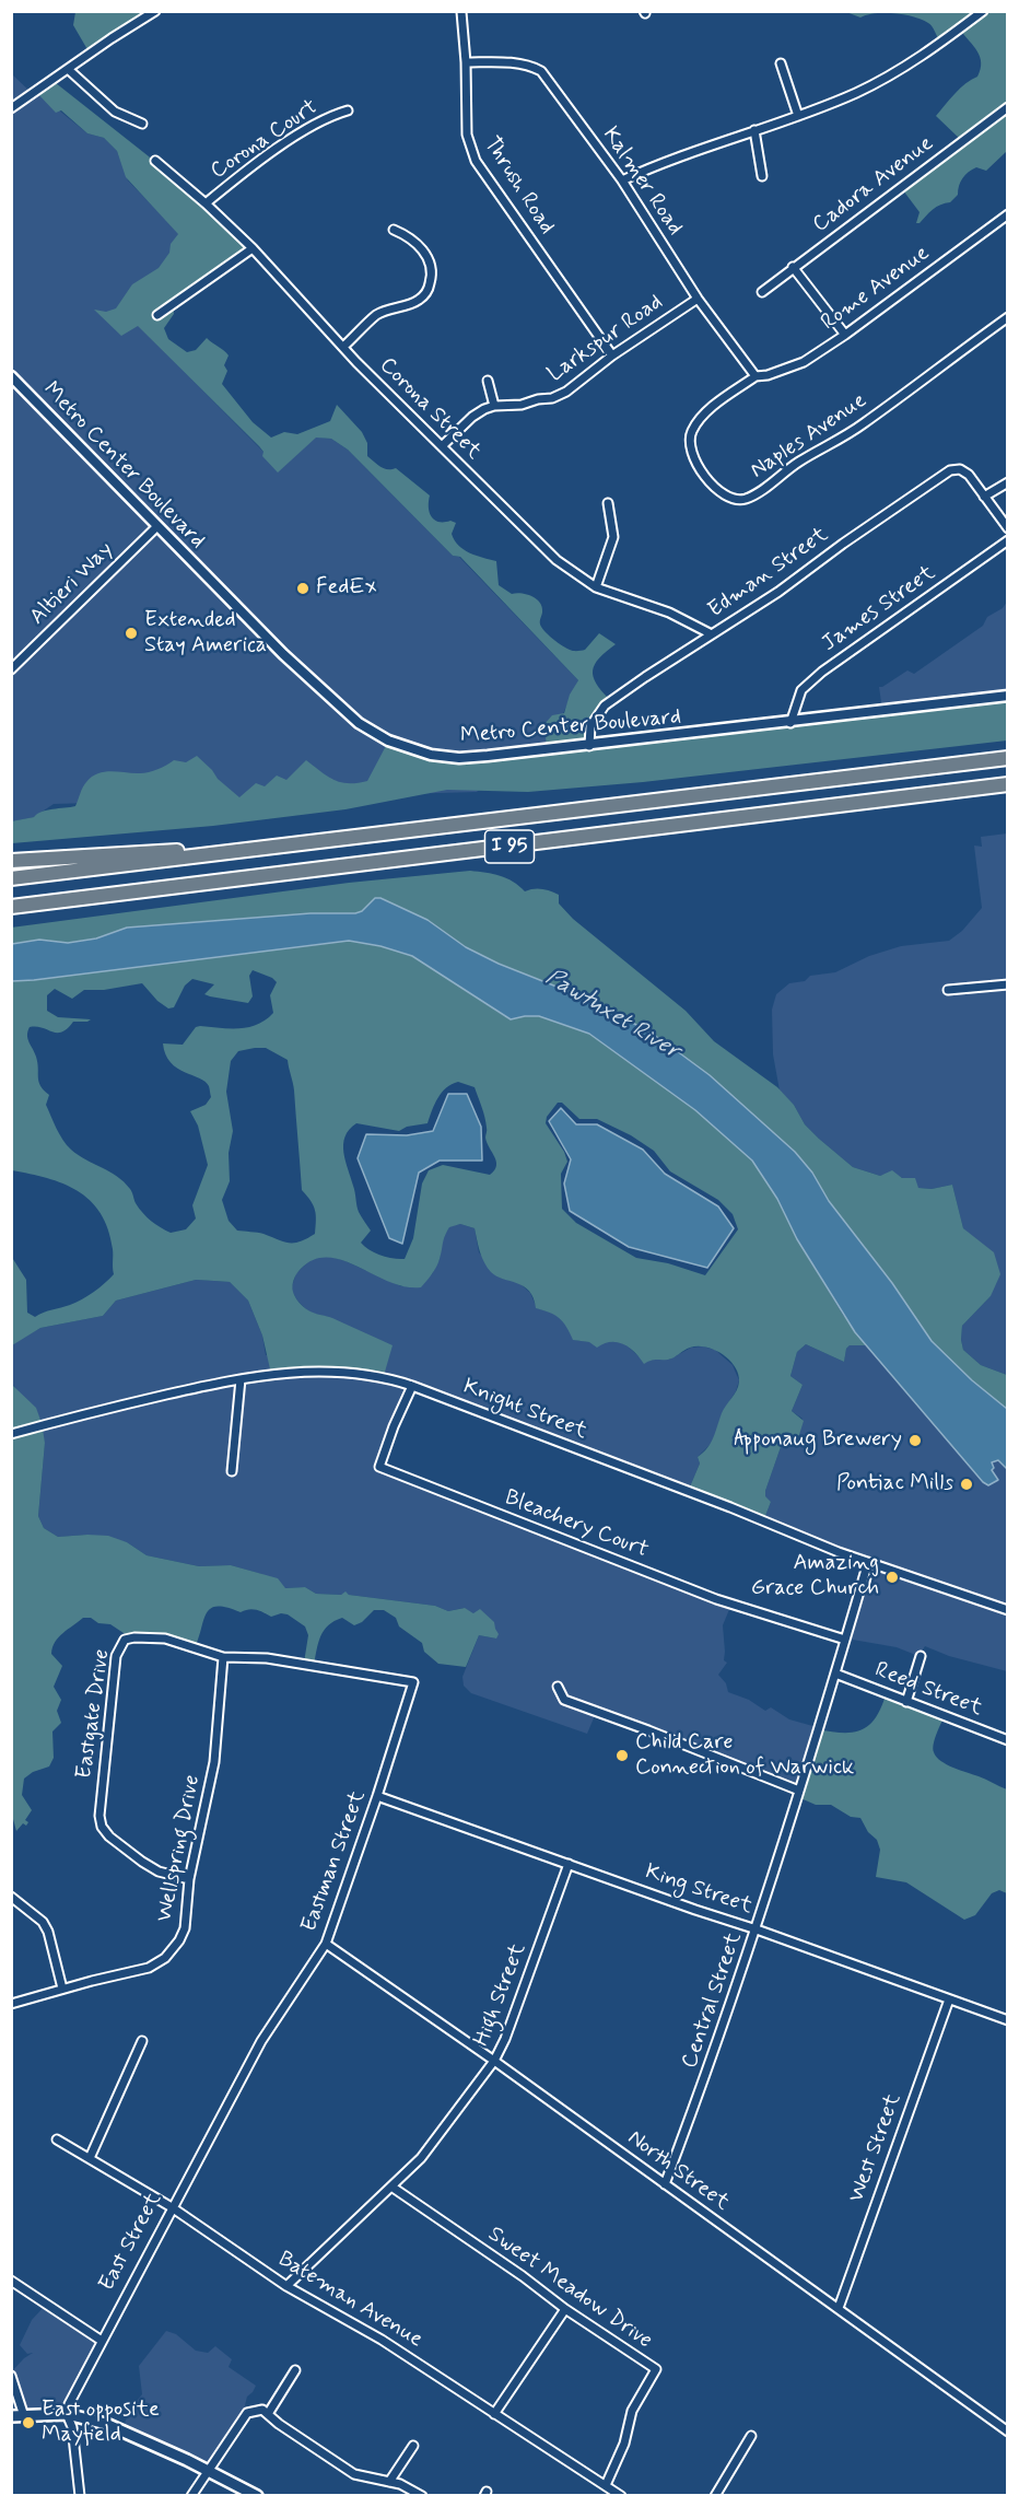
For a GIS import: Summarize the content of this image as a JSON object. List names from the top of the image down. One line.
{"streets":{"highway":["I 95"],"street":["Corona Court","Kalmer Road","Cadora Avenue","Thrush Road","Rome Avenue","Larkspur Road","Corona Street","Naples Avenue","Metro Center Boulevard","Edman Street","Altieri Way","James Street","Knight Street","Bleachery Court","Reed Street","Eastgate Drive","Wellspring Drive","Eastman Street","King Street","High Street","Central Street","West Street","North Street","East Street","Sweet Meadow Drive","Bateman Avenue"]},"crossings":[["Corona Court","Corona Street"],["Kalmer Road","Thrush Road"],["Kalmer Road","Rome Avenue"],["Kalmer Road","Larkspur Road"],["Kalmer Road","Naples Avenue"],["Thrush Road","Larkspur Road"],["Rome Avenue","Naples Avenue"],["Larkspur Road","Corona Street"],["Corona Street","Edman Street"],["Metro Center Boulevard","Edman Street"],["Metro Center Boulevard","Altieri Way"],["Metro Center Boulevard","James Street"],["Knight Street","Bleachery Court"],["Knight Street","Central Street"],["Bleachery Court","Central Street"],["Reed Street","Central Street"],["Eastgate Drive","Wellspring Drive"],["Eastgate Drive","Eastman Street"],["Eastman Street","King Street"],["Eastman Street","North Street"],["Eastman Street","East Street"],["King Street","High Street"],["King Street","Central Street"],["King Street","West Street"],["High Street","North Street"],["High Street","Sweet Meadow Drive"],["High Street","Bateman Avenue"],["Central Street","North Street"],["West Street","North Street"],["East Street","Bateman Avenue"],["Sweet Meadow Drive","Bateman Avenue"]],"water":["Pawtuxet River"],"places":["FedEx","Extended Stay America","Apponaug Brewery","Pontiac Mills","Amazing Grace Church","Child Care Connection of Warwick","East opposite Mayfield"]}
